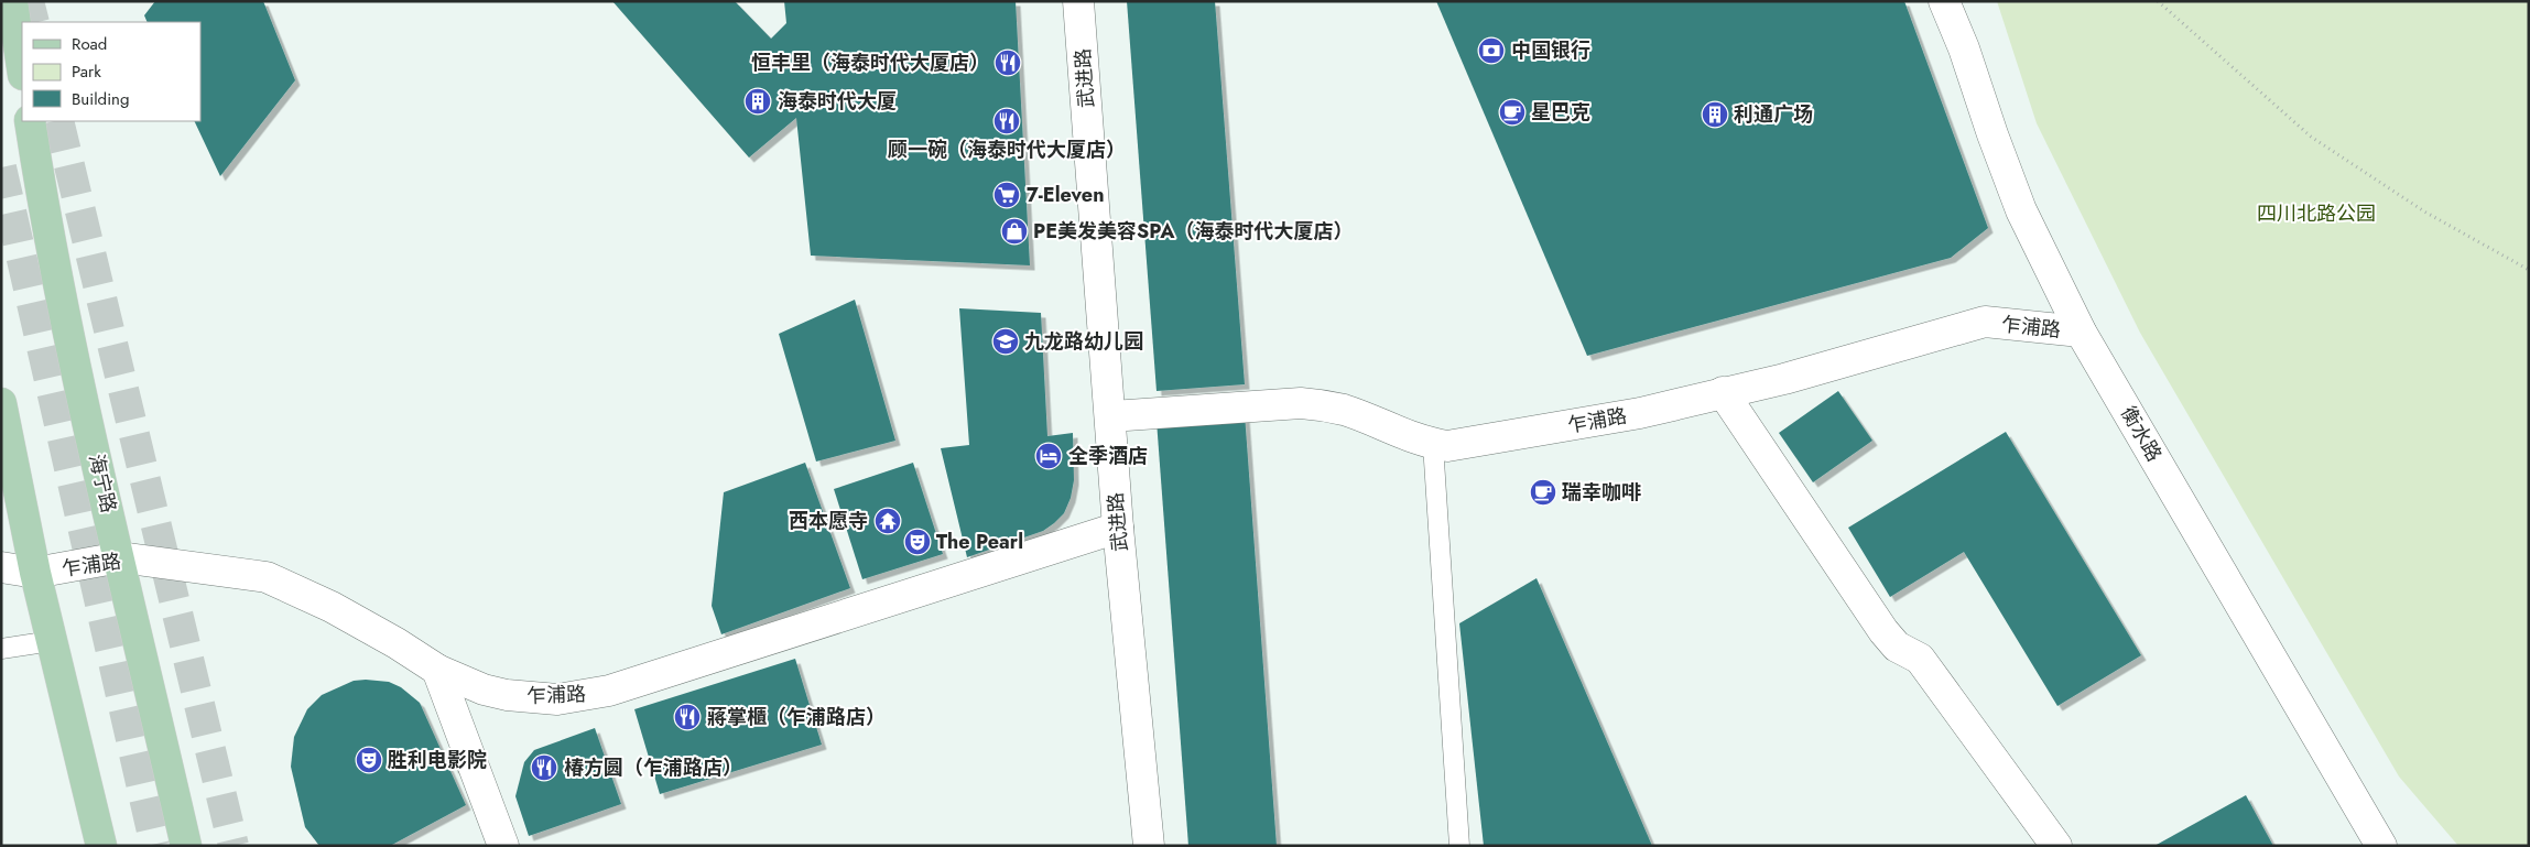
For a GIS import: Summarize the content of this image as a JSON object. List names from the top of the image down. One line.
{"streets":{"main road":["海宁路"],"street":["武进路","乍浦路","衡水路"]},"crossings":[["武进路","乍浦路"],["乍浦路","衡水路"],["乍浦路","海宁路"]],"parks":["四川北路公园"],"places":{"bank":["中国银行"],"restaurant":["恒丰里（海泰时代大厦店）","顾一碗（海泰时代大厦店）","蔣掌櫃（乍浦路店）","椿方圆（乍浦路店）"],"building":["海泰时代大厦","利通广场"],"cafe":["星巴克","瑞幸咖啡"],"supermarket":["7-Eleven"],"shop":["PE美发美容SPA（海泰时代大厦店）"],"school or university":["九龙路幼儿园"],"hotel":["全季酒店"],"temple":["西本愿寺"],"theatre":["The Pearl","胜利电影院"]},"legend":["Road","Park","Building"]}
